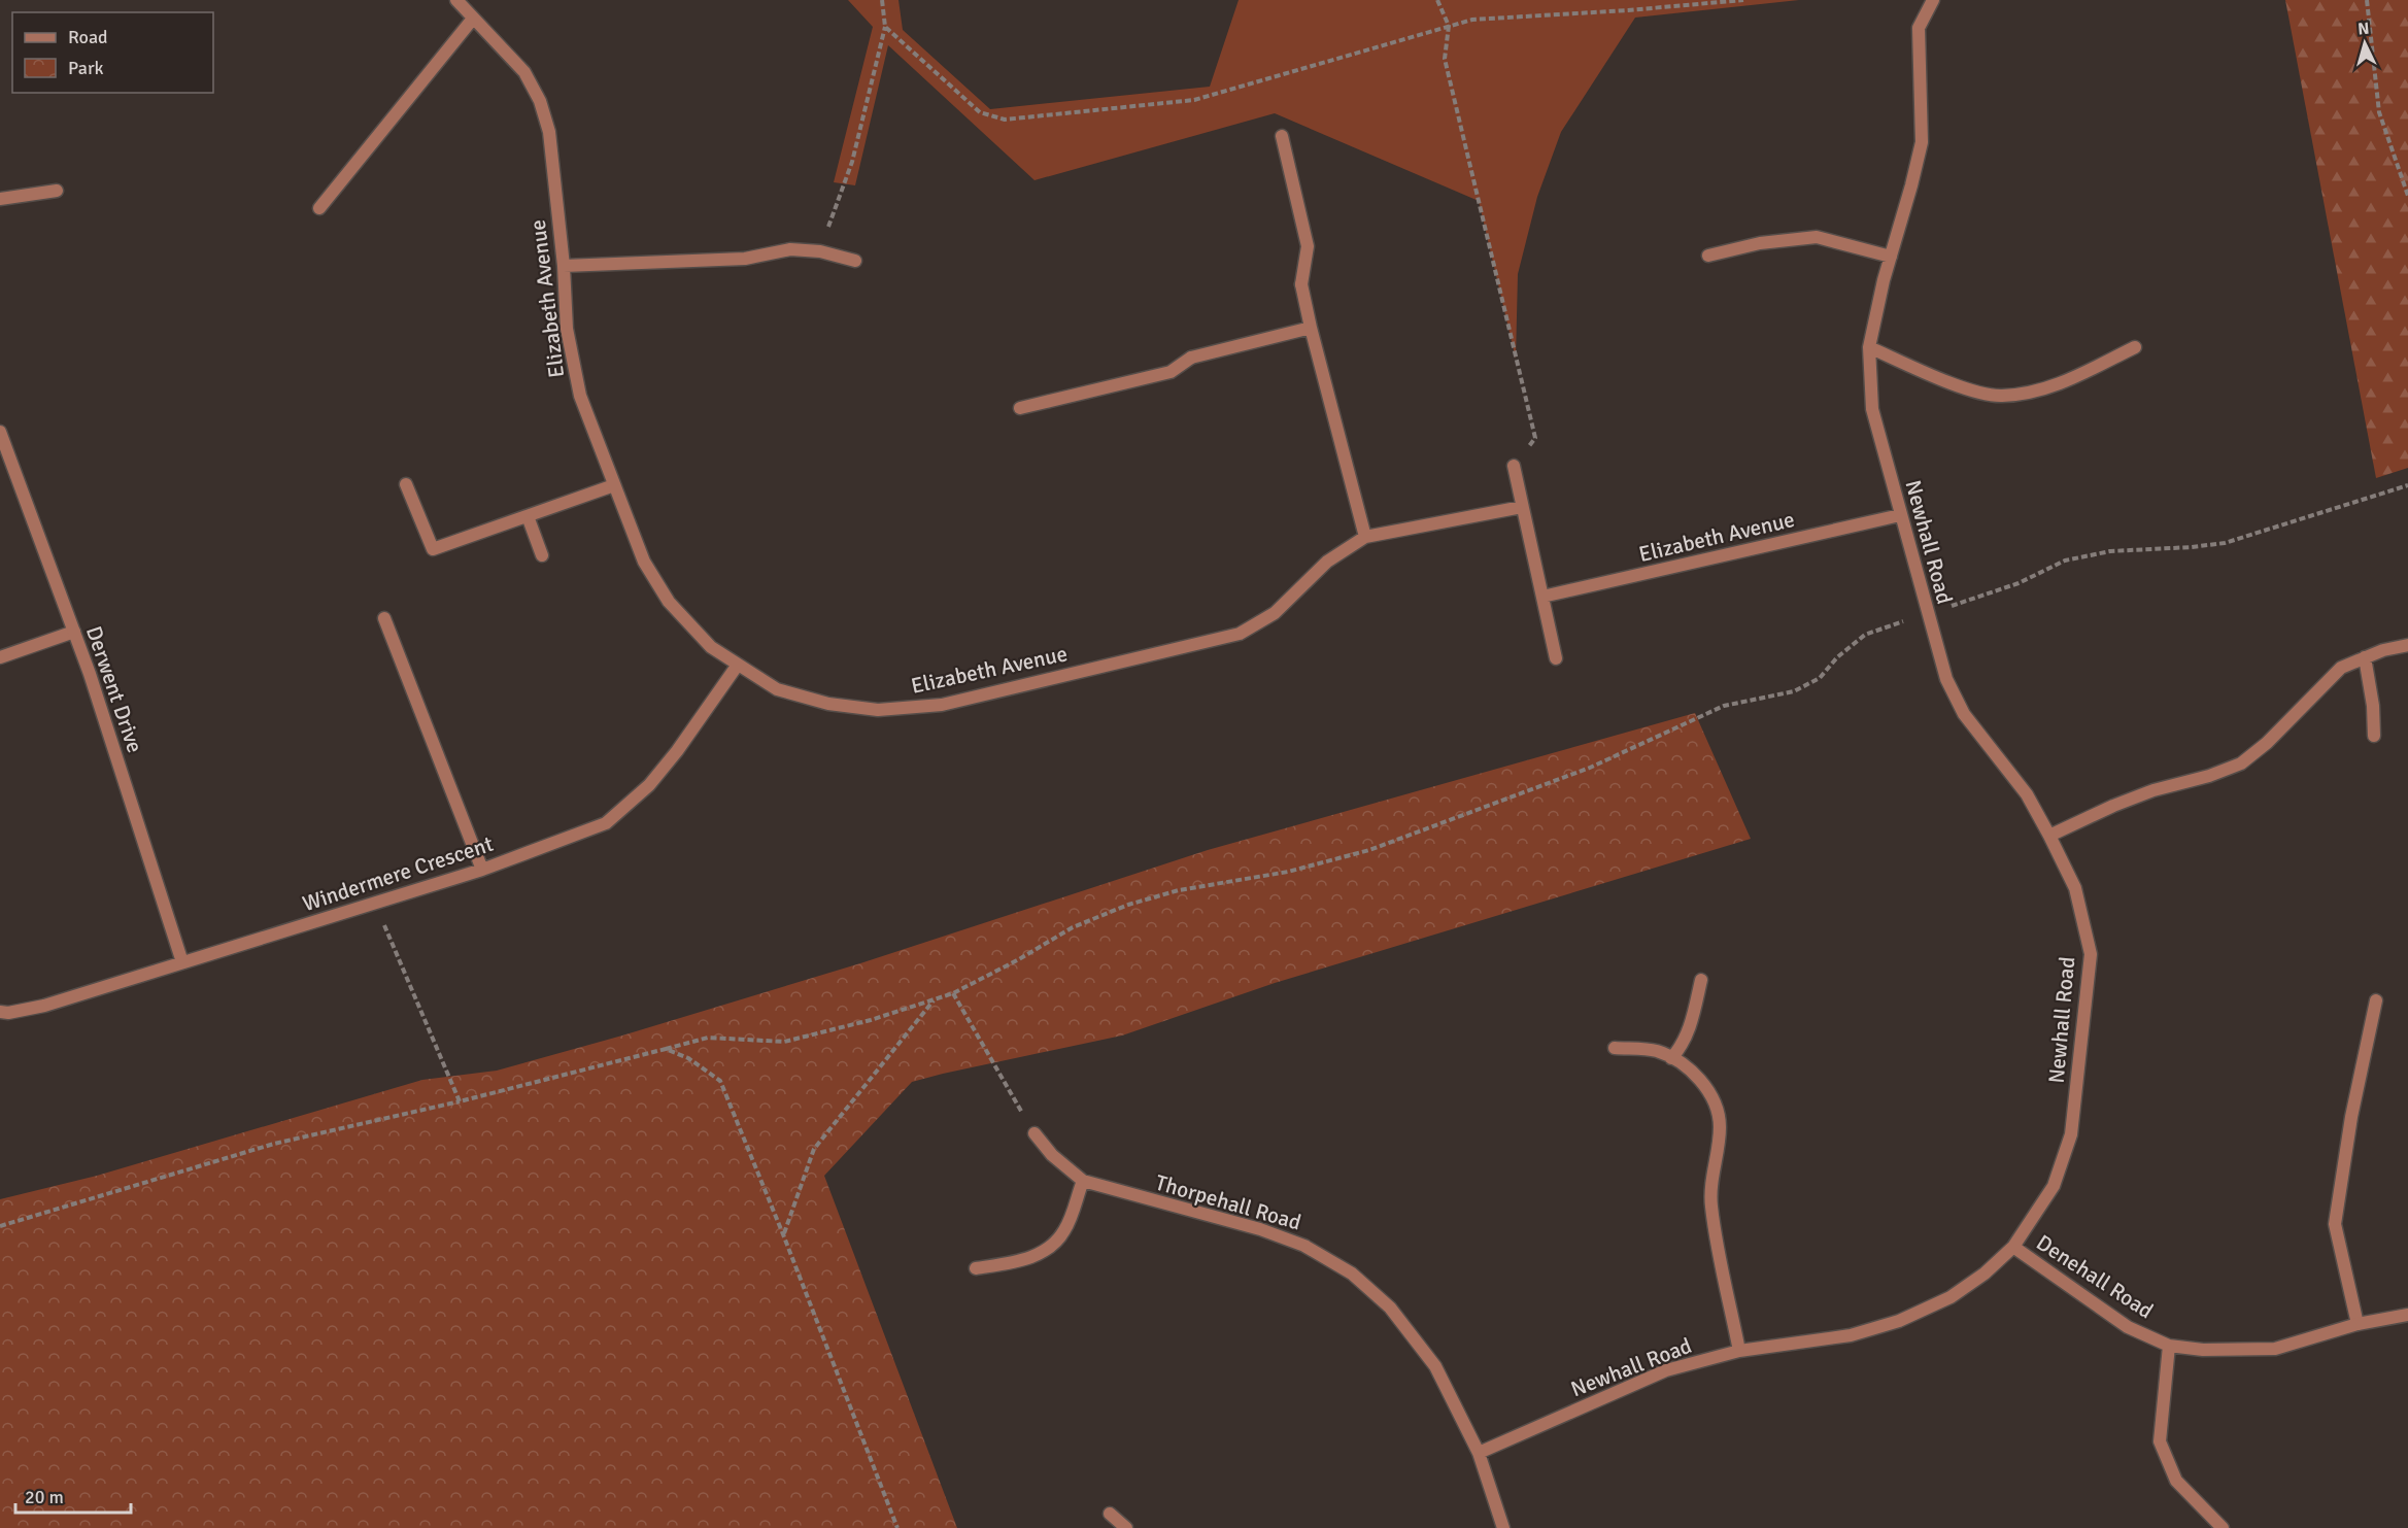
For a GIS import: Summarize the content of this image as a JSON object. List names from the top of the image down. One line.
{"streets":{"street":["Elizabeth Avenue","Newhall Road","Derwent Drive","Windermere Crescent","Thorpehall Road","Denehall Road"]},"crossings":[["Elizabeth Avenue","Newhall Road"],["Elizabeth Avenue","Windermere Crescent"],["Newhall Road","Thorpehall Road"],["Newhall Road","Denehall Road"],["Derwent Drive","Windermere Crescent"]],"legend":["Road","Park"],"scale_bar":"20 m","north":"top"}
